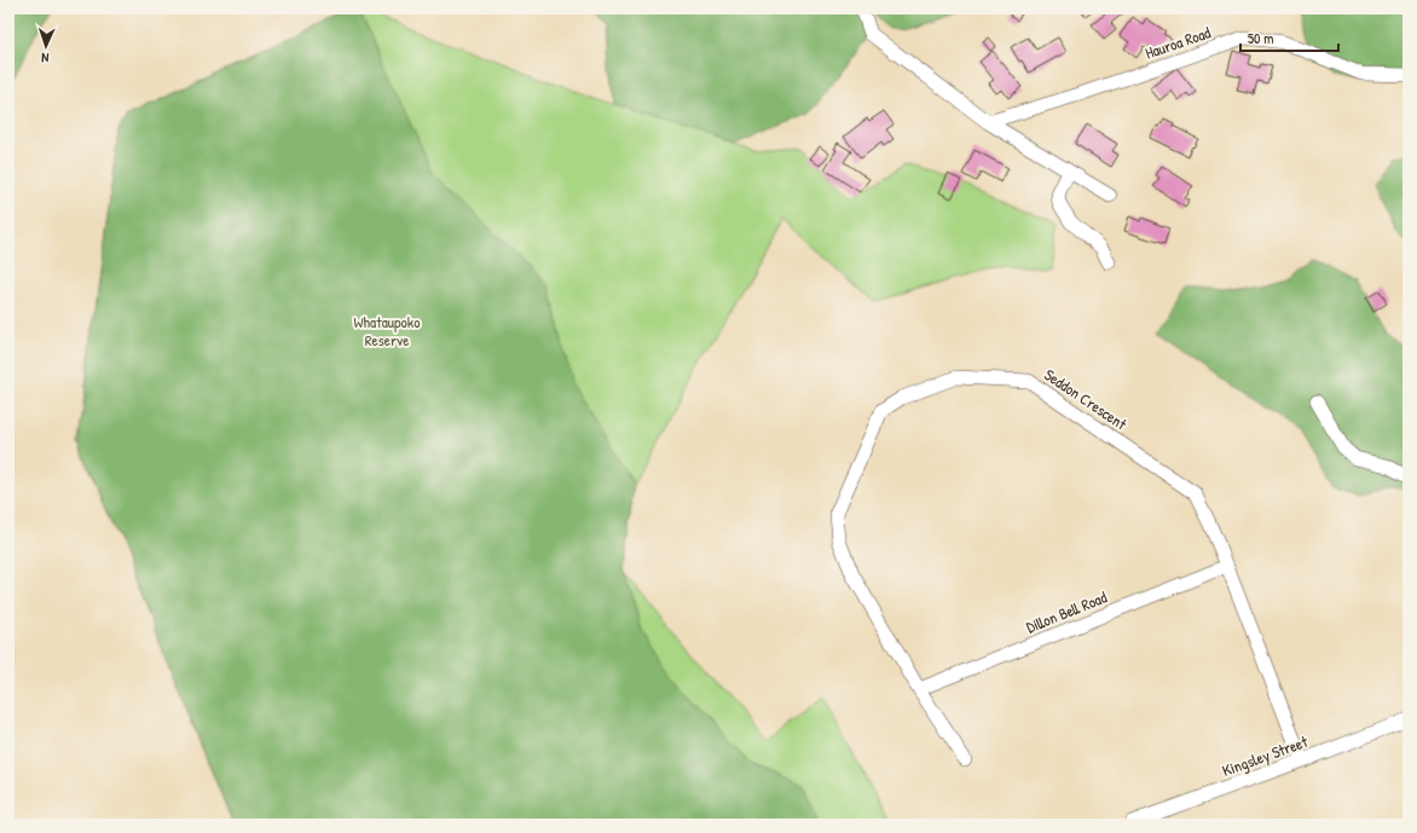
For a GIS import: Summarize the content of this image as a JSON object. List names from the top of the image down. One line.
{"streets":{"street":["Hauroa Road","Seddon Crescent","Dillon Bell Road","Kingsley Street"]},"crossings":[["Seddon Crescent","Dillon Bell Road"],["Seddon Crescent","Kingsley Street"]],"parks":["Whataupoko Reserve"],"scale_bar":"50 m","north":"bottom"}
